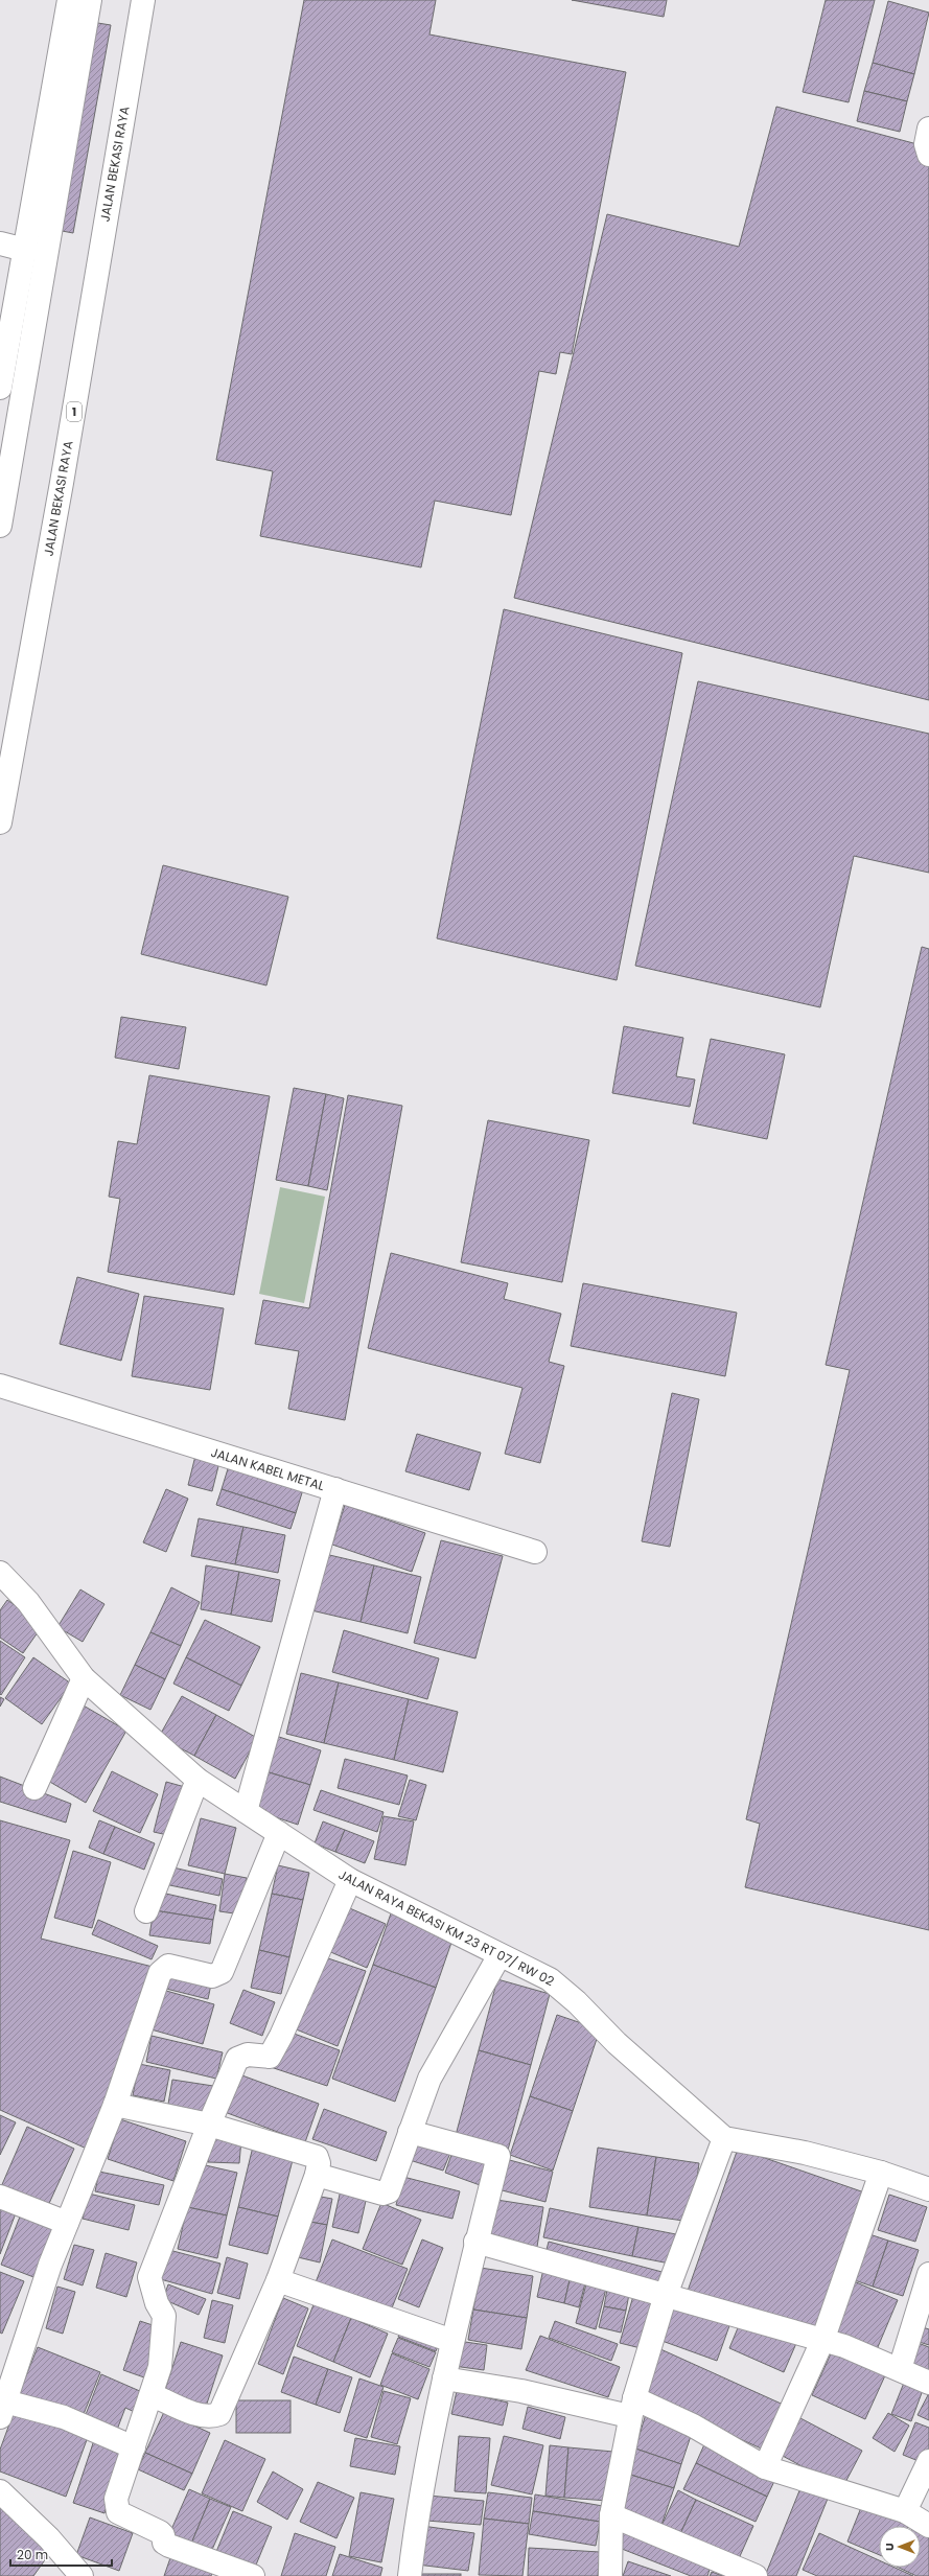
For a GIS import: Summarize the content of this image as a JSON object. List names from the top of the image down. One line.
{"streets":{"main road":["JALAN BEKASI RAYA","1","JALAN KABEL METAL","JALAN RAYA BEKASI KM 23 RT 07/ RW 02"]},"scale_bar":"20 m","north":"left"}
